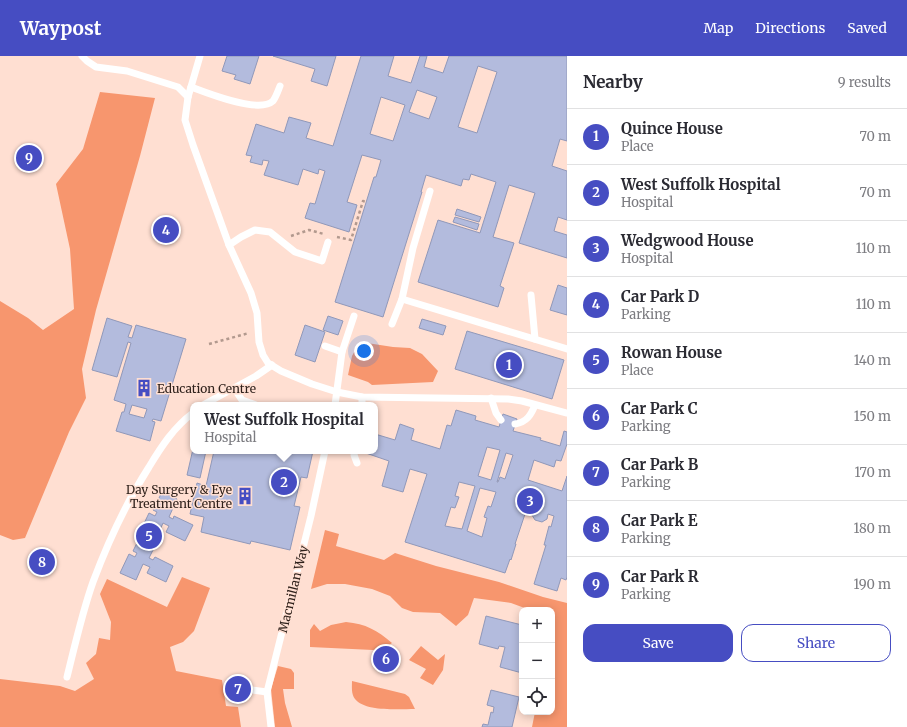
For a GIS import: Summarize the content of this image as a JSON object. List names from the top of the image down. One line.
{"streets":{"lane":["Macmillan Way"]},"places":{"building":["Education Centre","Day Surgery & Eye Treatment Centre"]},"page":{"header":"Waypost","nav":["Map","Directions","Saved"],"heading":["Nearby","9 results"],"list":[{"mark":"1","name":"Quince House","note":"Place","value":"70 m"},{"mark":"2","name":"West Suffolk Hospital","note":"Hospital","value":"70 m"},{"mark":"3","name":"Wedgwood House","note":"Hospital","value":"110 m"},{"mark":"4","name":"Car Park D","note":"Parking","value":"110 m"},{"mark":"5","name":"Rowan House","note":"Place","value":"140 m"},{"mark":"6","name":"Car Park C","note":"Parking","value":"150 m"},{"mark":"7","name":"Car Park B","note":"Parking","value":"170 m"},{"mark":"8","name":"Car Park E","note":"Parking","value":"180 m"},{"mark":"9","name":"Car Park R","note":"Parking","value":"190 m"}],"pins":["9","4","1","2","3","5","8","6","7"],"popup":["West Suffolk Hospital","Hospital"],"map_buttons":["+","−"],"buttons":["Save","Share"]}}
